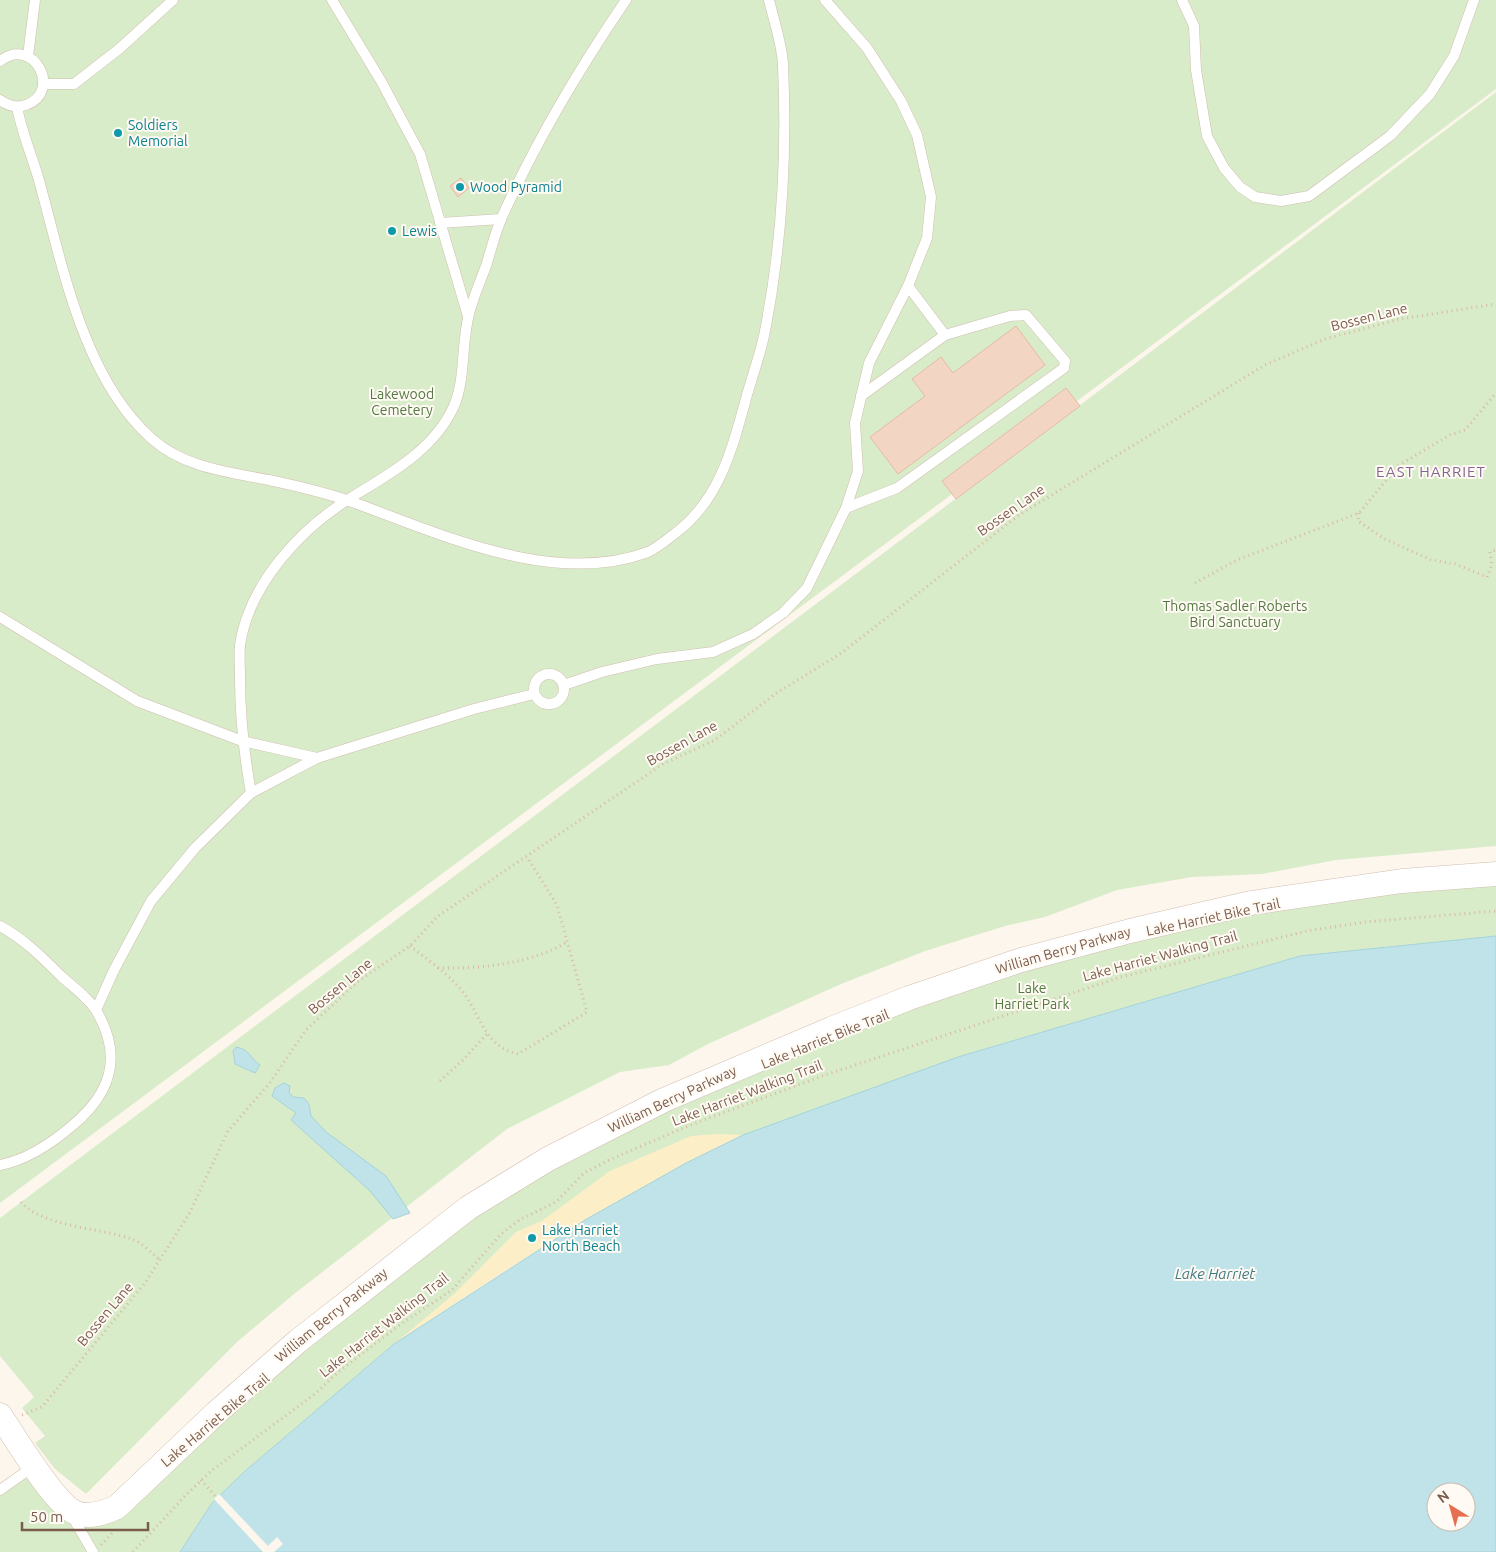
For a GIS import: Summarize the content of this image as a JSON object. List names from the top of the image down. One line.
{"streets":{"street":["William Berry Parkway"],"path":["Bossen Lane","Lake Harriet Walking Trail"]},"districts":["EAST HARRIET"],"water":["Lake Harriet"],"parks":["Lakewood Cemetery","Thomas Sadler Roberts Bird Sanctuary","Lake Harriet Park"],"places":["Soldiers Memorial","Wood Pyramid","Lewis","Lake Harriet North Beach"],"scale_bar":"50 m","north":"top left"}
